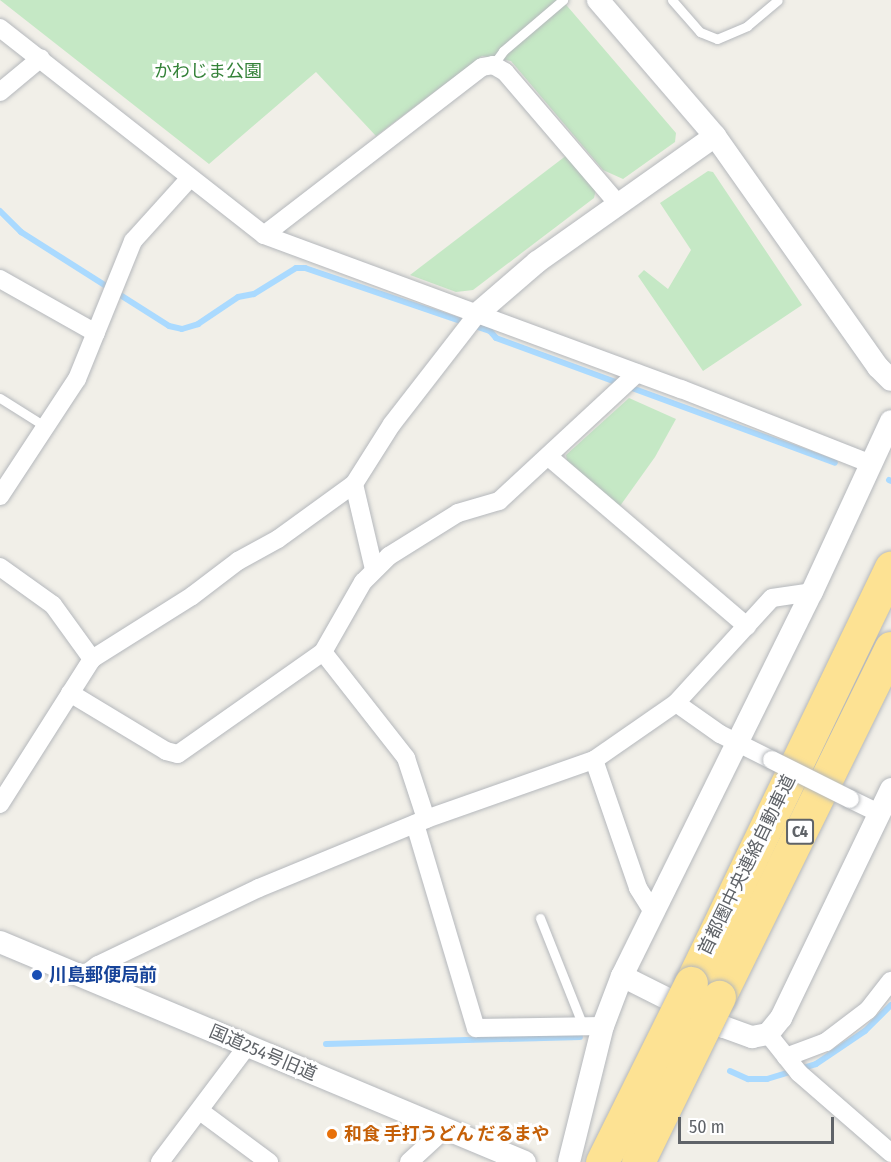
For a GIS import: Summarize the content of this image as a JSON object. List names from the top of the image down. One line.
{"streets":{"highway":["C4","首都圏中央連絡自動車道"],"street":["国道254号旧道"]},"parks":["かわじま公園"],"places":["川島郵便局前","和食 手打うどん だるまや"],"scale_bar":"50 m"}
